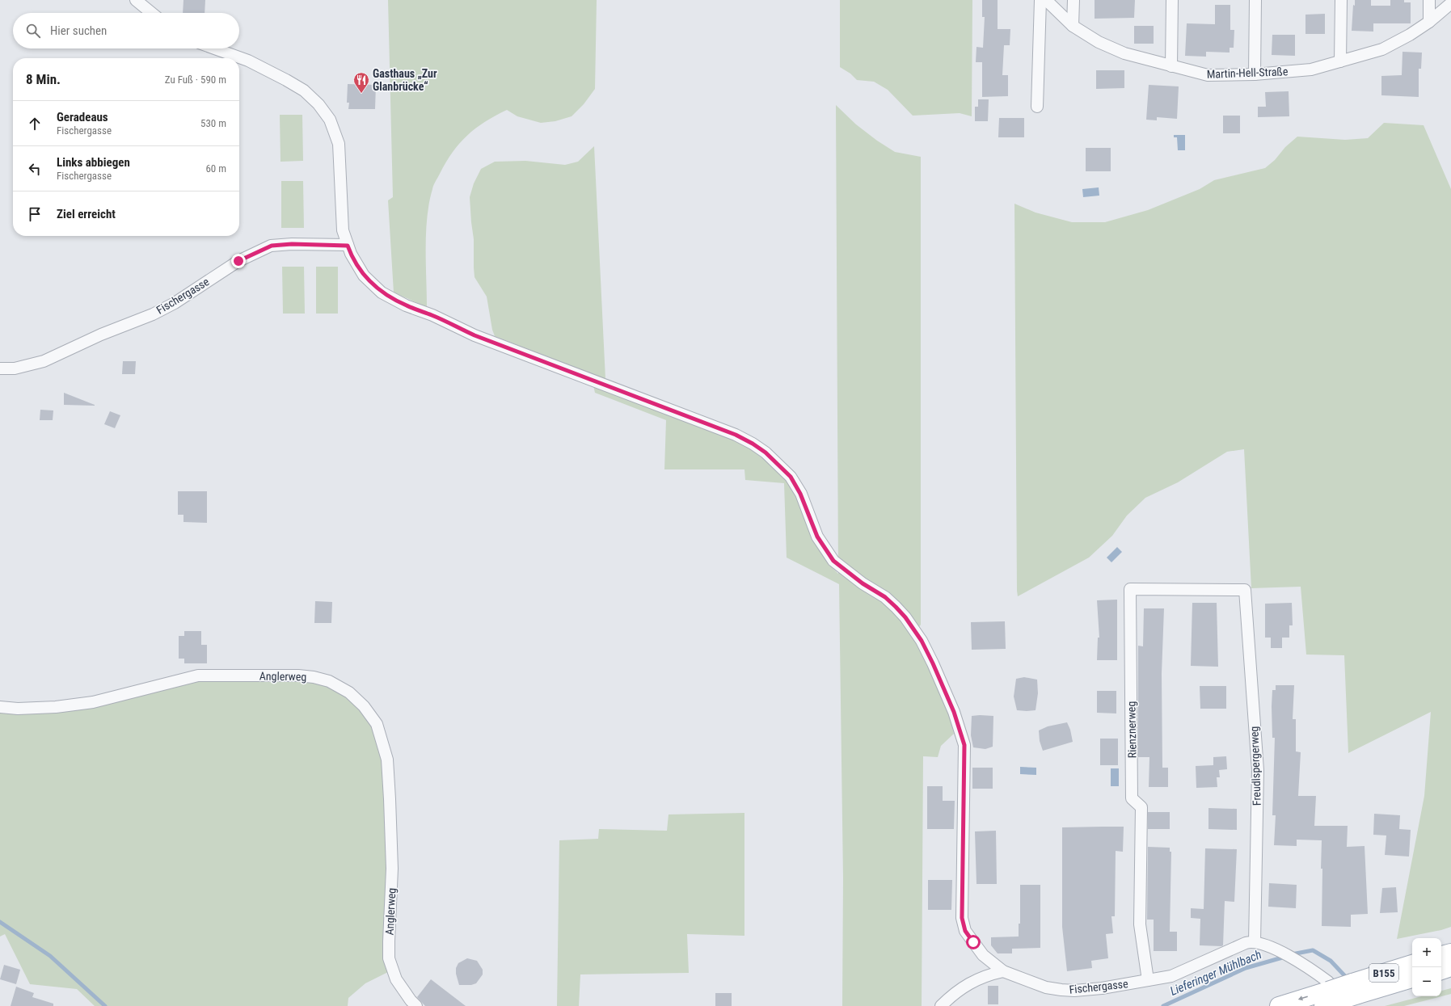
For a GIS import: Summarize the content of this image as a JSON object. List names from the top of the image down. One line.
{"streets":{"main road":["B155"],"street":["Martin-Hell-Straße","Fischergasse","Anglerweg","Rienznerweg","Freudlspergerweg"]},"crossings":[["Fischergasse","Rienznerweg"],["Fischergasse","Freudlspergerweg"],["Rienznerweg","Freudlspergerweg"]],"water":["Lieferinger Mühlbach"],"places":{"restaurant":["Gasthaus „Zur Glanbrücke“"]},"page":{"search":"Hier suchen","heading":["8 Min.","Zu Fuß · 590 m"],"list":[["Geradeaus","Fischergasse","530 m"],["Links abbiegen","Fischergasse","60 m"],"Ziel erreicht"],"map_buttons":["+","−"]}}
